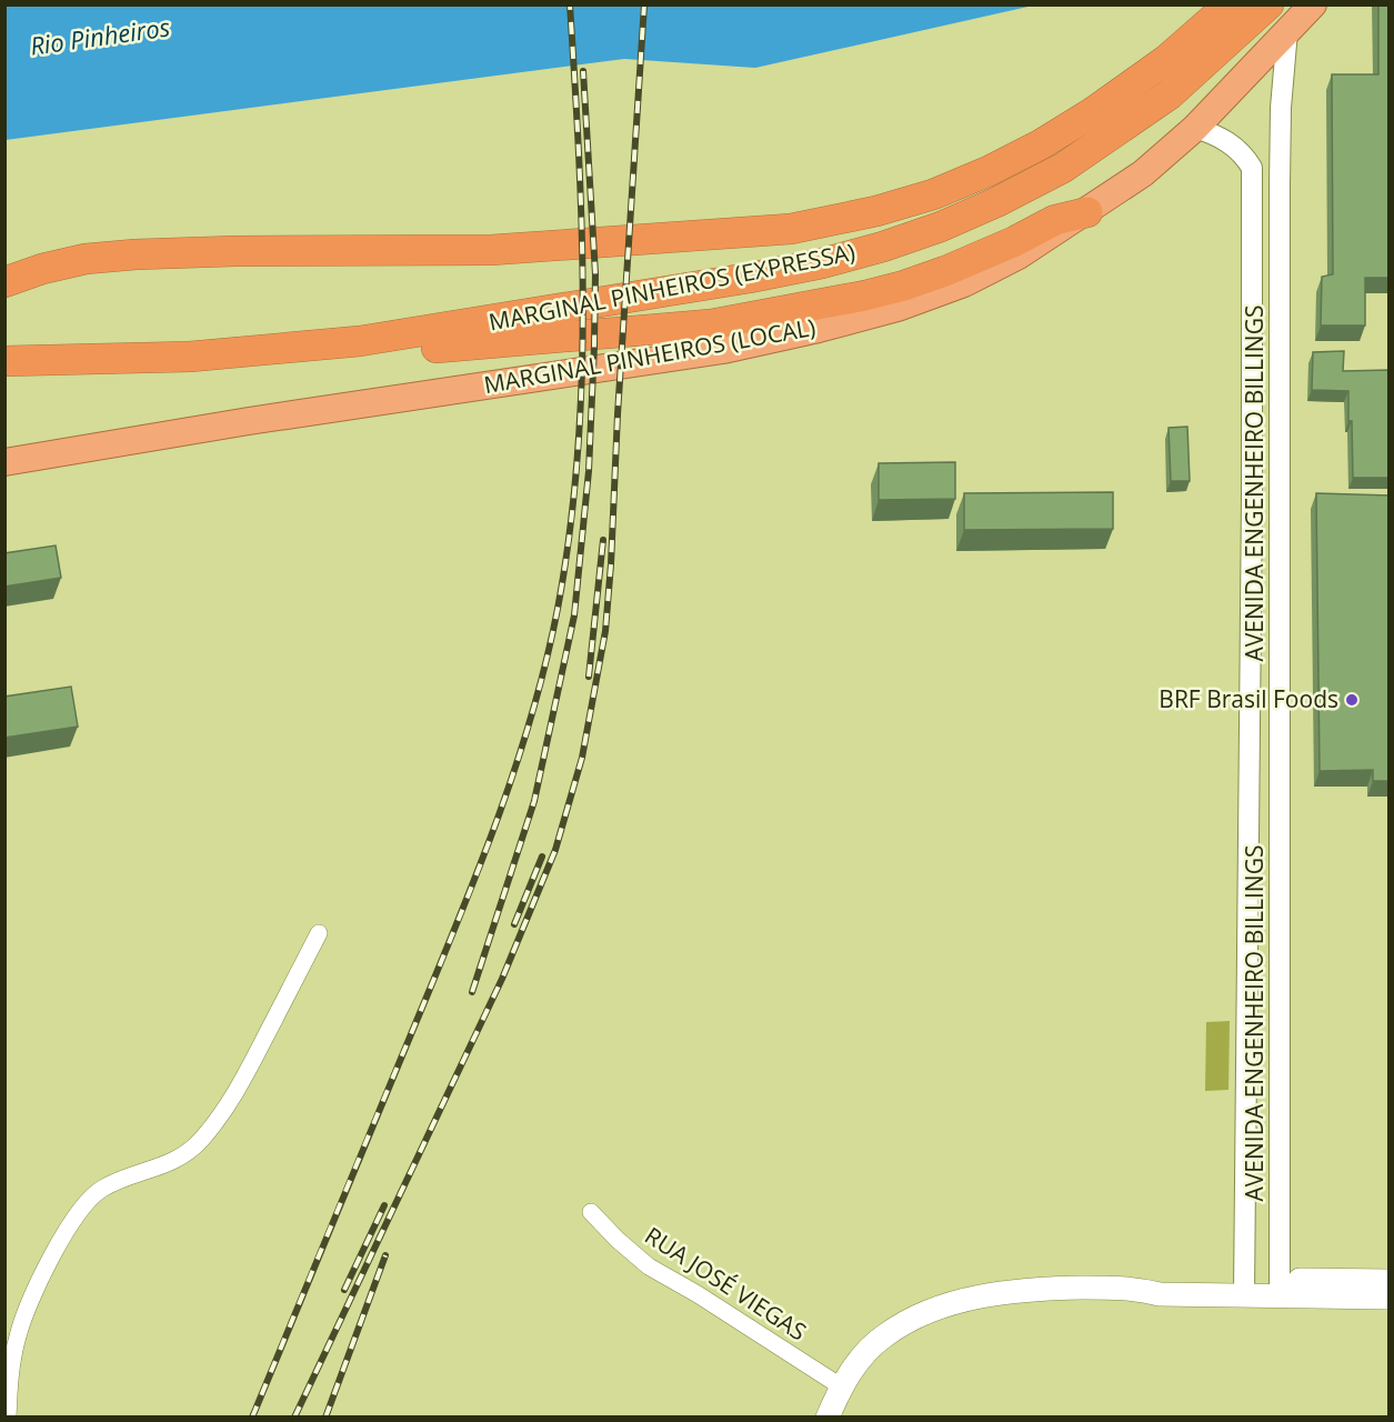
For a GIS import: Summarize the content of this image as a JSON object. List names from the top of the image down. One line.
{"streets":{"highway":["MARGINAL PINHEIROS (EXPRESSA)","MARGINAL PINHEIROS (LOCAL)"],"street":["AVENIDA ENGENHEIRO BILLINGS","RUA JOSÉ VIEGAS"]},"crossings":[["MARGINAL PINHEIROS (LOCAL)","AVENIDA ENGENHEIRO BILLINGS"]],"water":["Rio Pinheiros"],"places":["BRF Brasil Foods"]}
